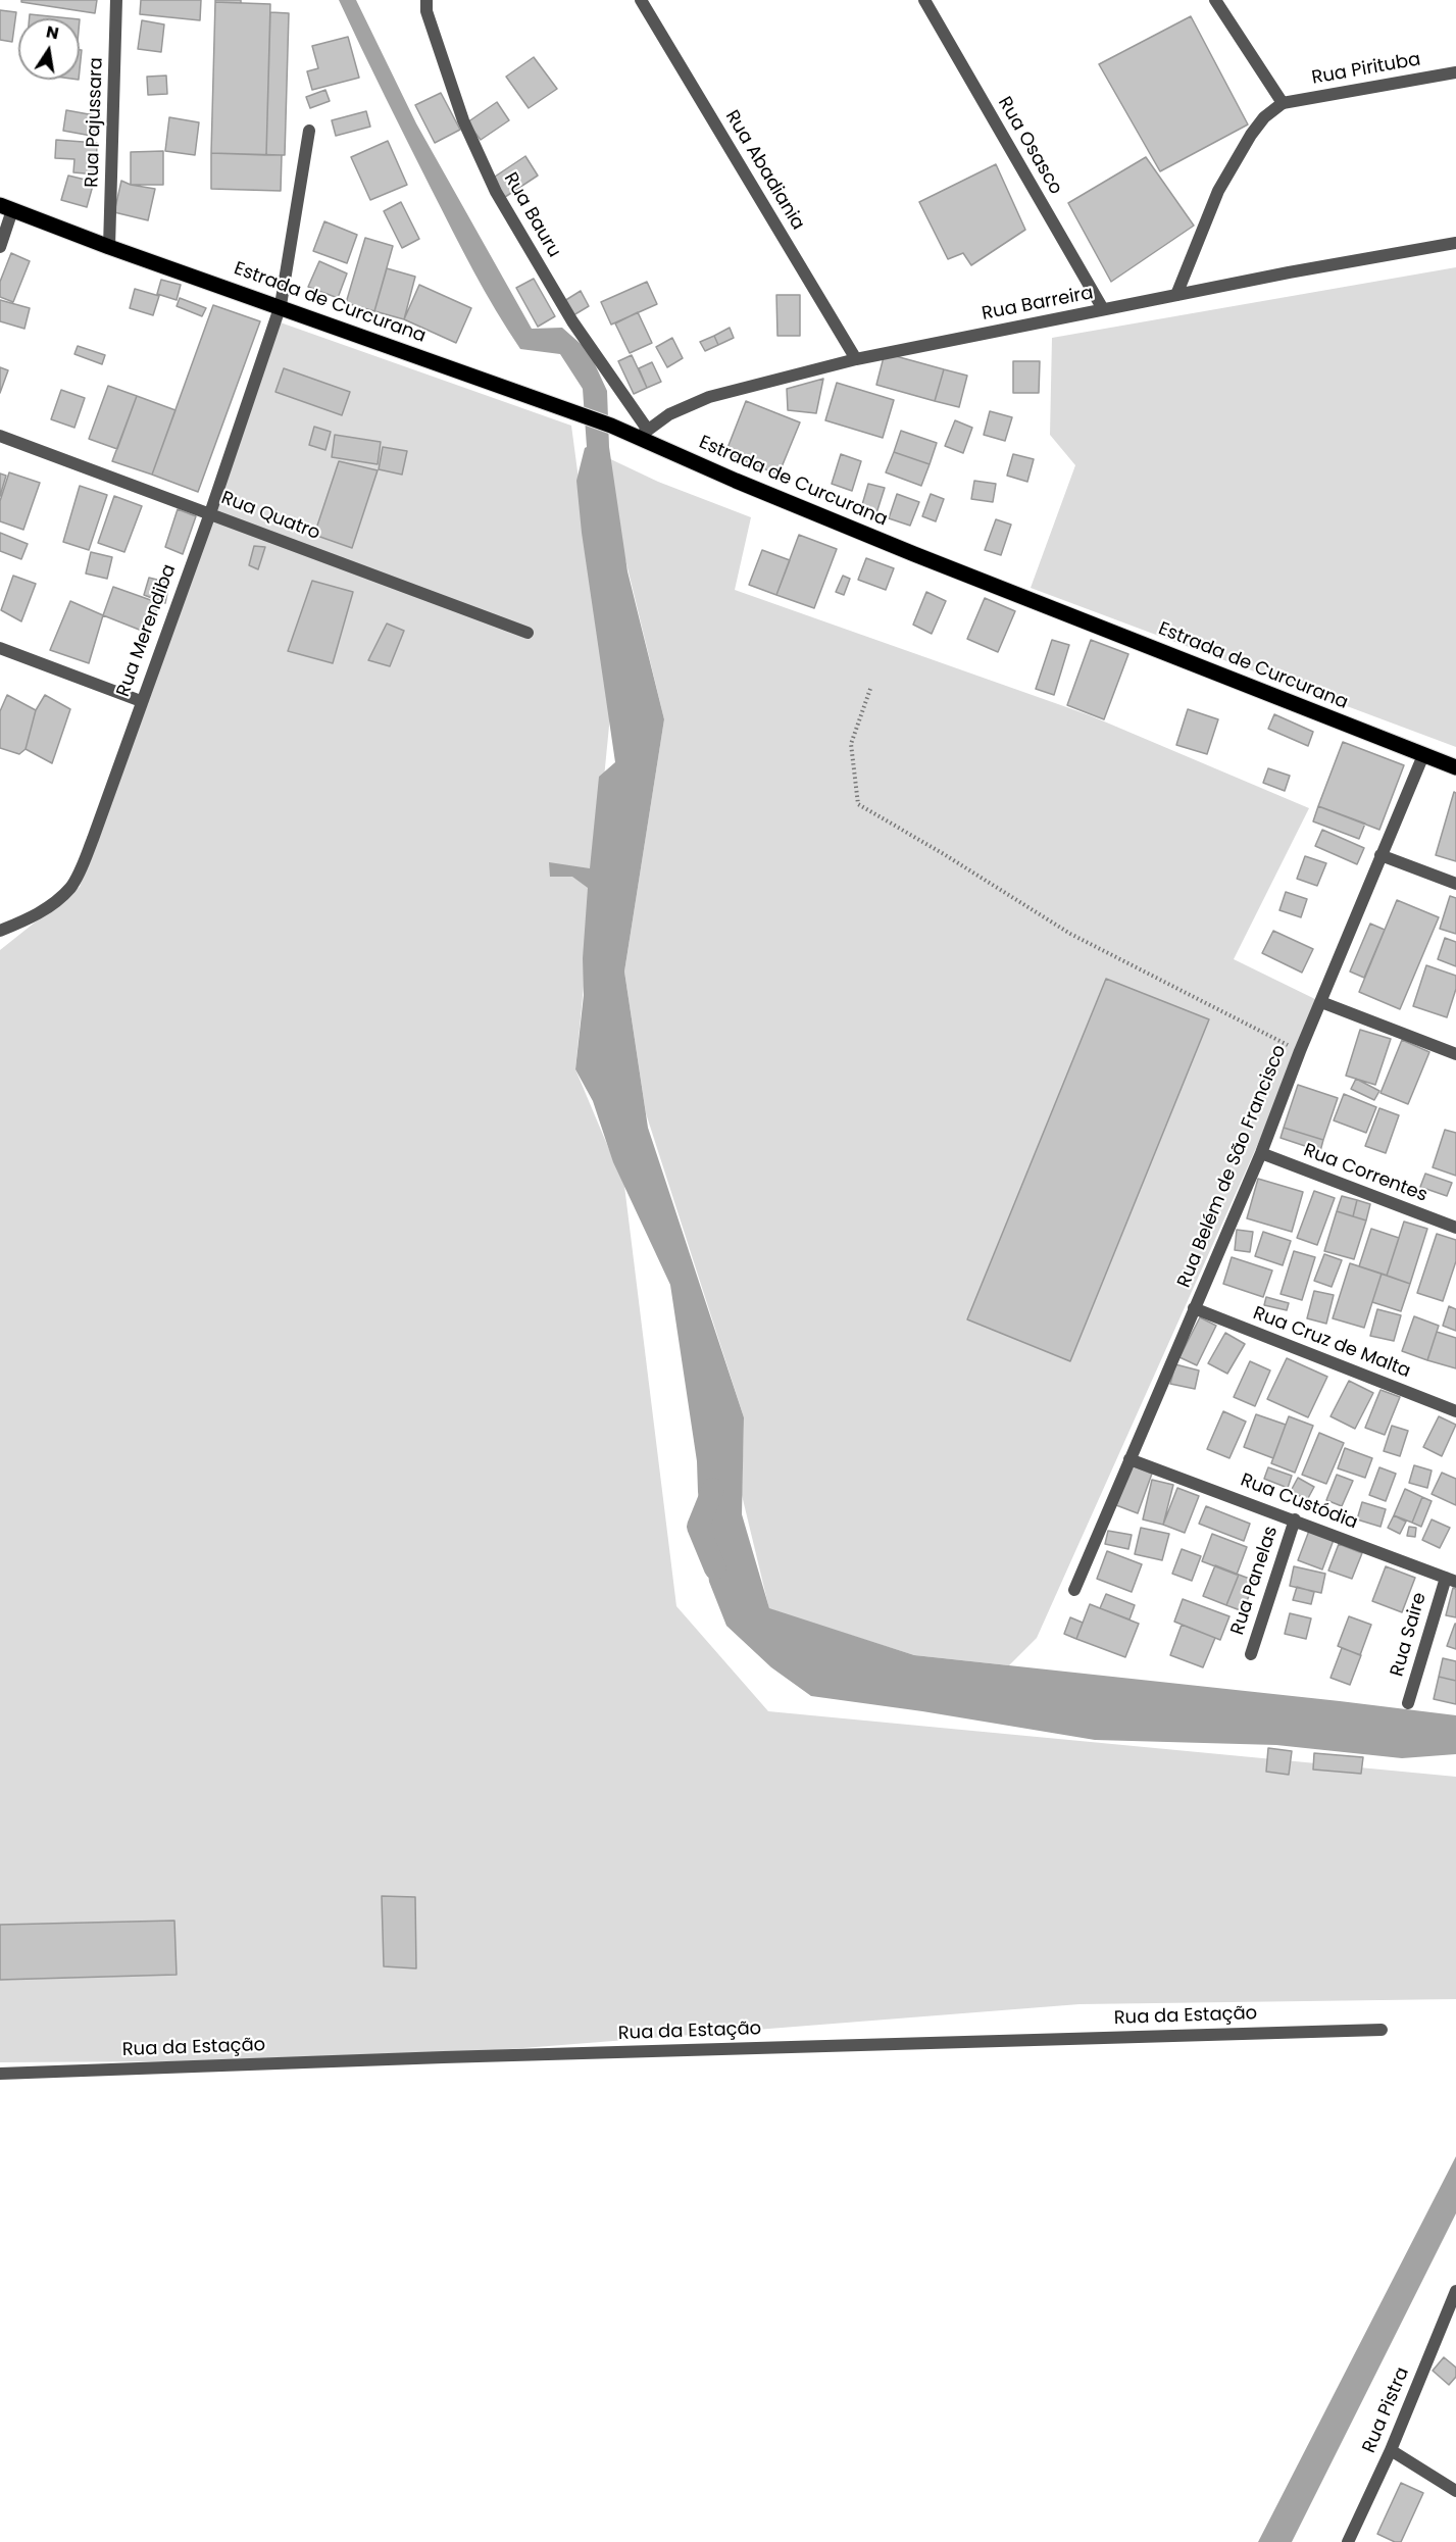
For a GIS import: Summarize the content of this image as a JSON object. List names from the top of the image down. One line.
{"streets":{"main road":["Estrada de Curcurana"],"street":["Rua Pirituba","Rua Pajussara","Rua Osasco","Rua Abadiania","Rua Bauru","Rua Barreira","Rua Quatro","Rua Merendiba","Rua Belém de São Francisco","Rua Correntes","Rua Cruz de Malta","Rua Custódia","Rua Panelas","Rua Saire","Rua da Estação","Rua Pistra"]},"crossings":[["Rua Pajussara","Estrada de Curcurana"],["Rua Osasco","Rua Barreira"],["Rua Abadiania","Rua Barreira"],["Rua Bauru","Estrada de Curcurana"],["Rua Bauru","Rua Barreira"],["Estrada de Curcurana","Rua Barreira"],["Estrada de Curcurana","Rua Merendiba"],["Estrada de Curcurana","Rua Belém de São Francisco"],["Rua Quatro","Rua Merendiba"],["Rua Belém de São Francisco","Rua Correntes"],["Rua Belém de São Francisco","Rua Cruz de Malta"],["Rua Belém de São Francisco","Rua Custódia"],["Rua Custódia","Rua Panelas"],["Rua Custódia","Rua Saire"]],"north":"top"}
